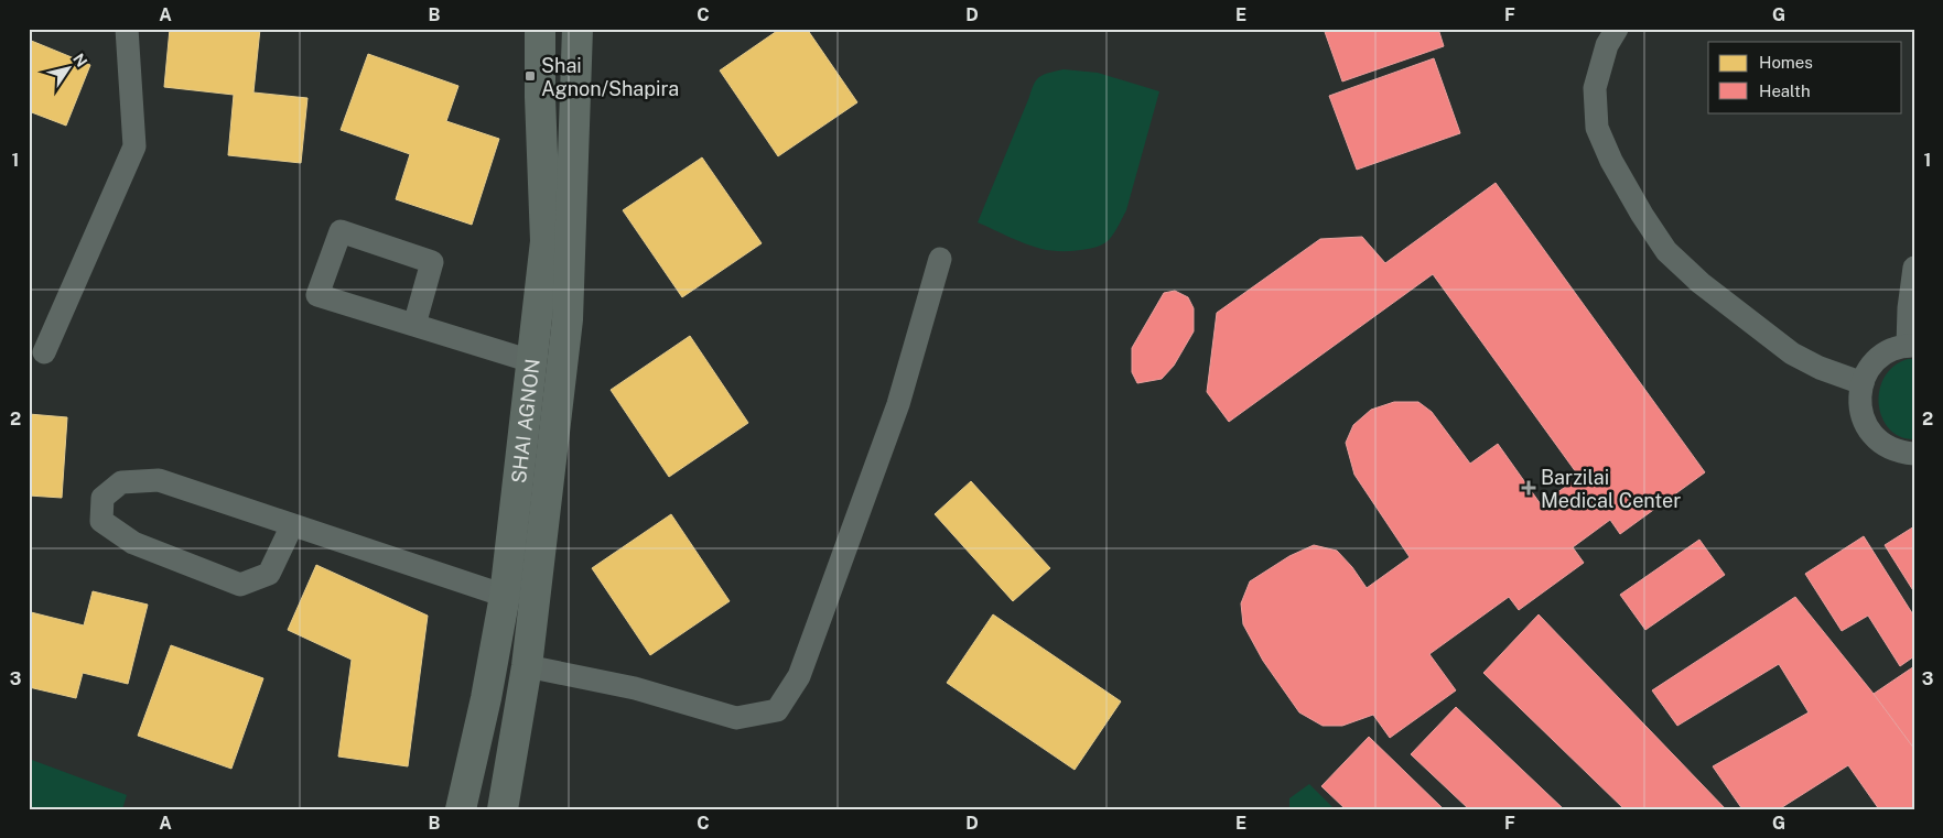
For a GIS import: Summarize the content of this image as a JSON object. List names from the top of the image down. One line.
{"streets":{"street":["SHAI AGNON"]},"places":{"transit":["Shai Agnon/Shapira"],"health":["Barzilai Medical Center"]},"legend":["Homes","Health"],"north":"top right","grid":{"columns":["A","B","C","D","E","F","G"],"rows":["1","2","3"]}}
